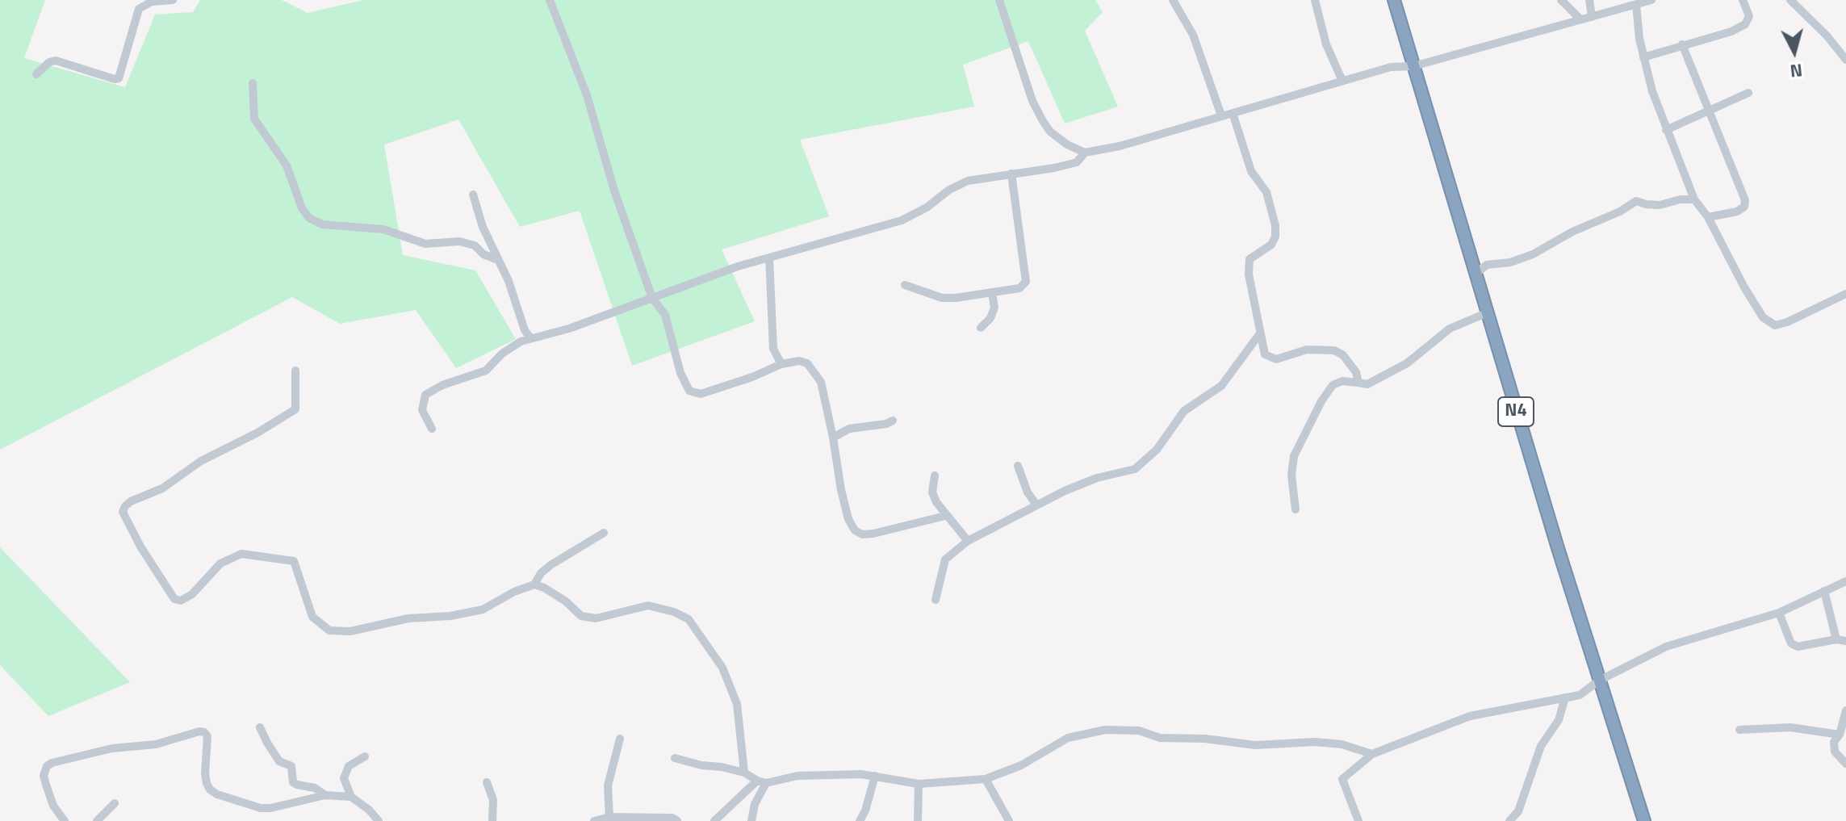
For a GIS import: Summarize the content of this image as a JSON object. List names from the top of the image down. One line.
{"streets":{"highway":["N4"]},"north":"bottom"}
